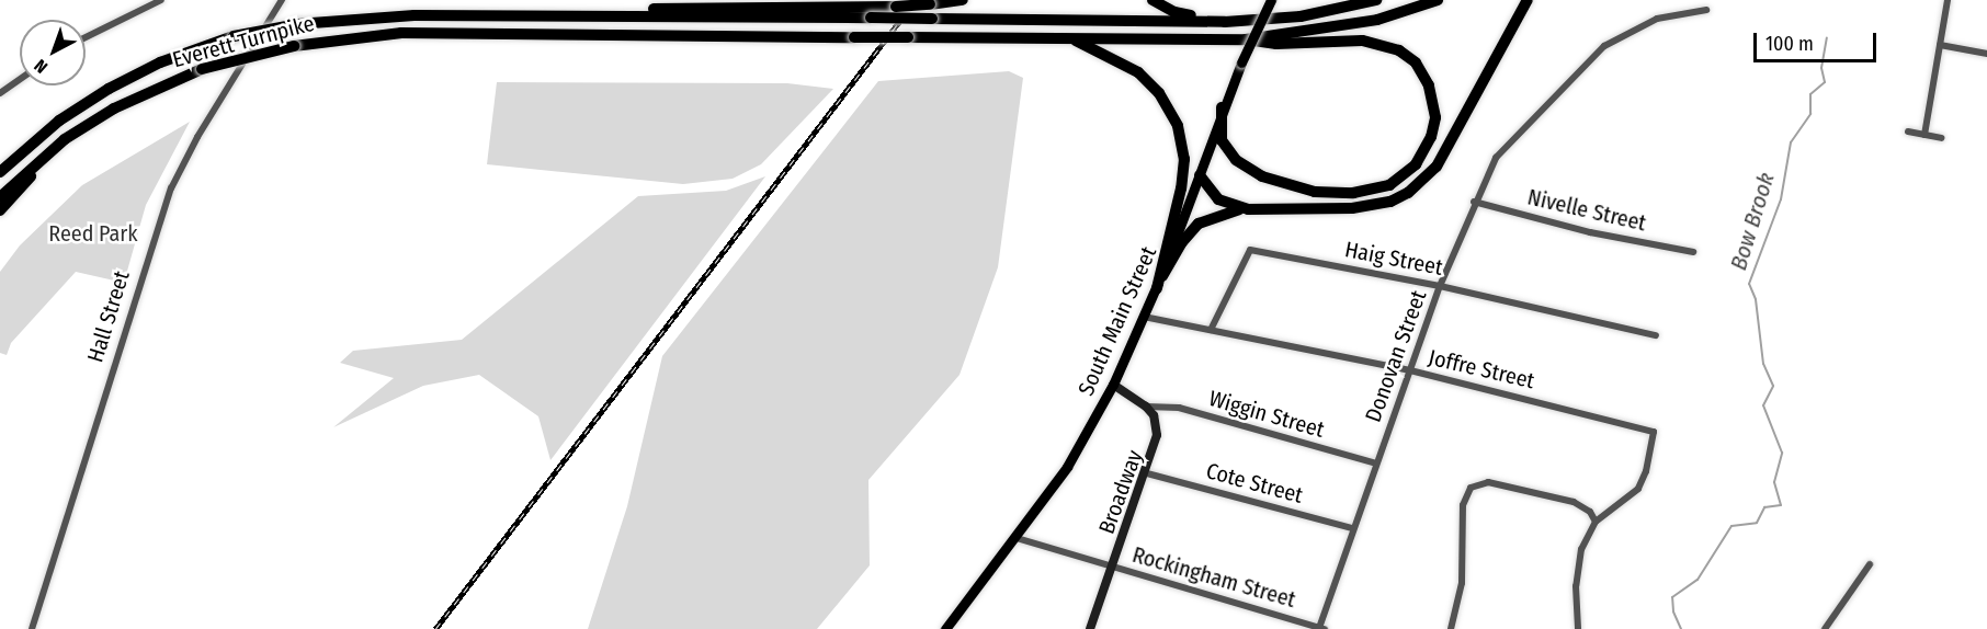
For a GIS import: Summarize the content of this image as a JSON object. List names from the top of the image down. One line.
{"streets":{"highway":["Everett Turnpike"],"main road":["South Main Street"],"street":["Nivelle Street","Haig Street","Hall Street","Donovan Street","Joffre Street","Wiggin Street","Cote Street","Broadway","Rockingham Street"]},"crossings":[["Nivelle Street","Donovan Street"],["Haig Street","Donovan Street"],["Haig Street","Joffre Street"],["South Main Street","Joffre Street"],["South Main Street","Rockingham Street"],["Donovan Street","Joffre Street"],["Donovan Street","Wiggin Street"],["Donovan Street","Cote Street"],["Donovan Street","Rockingham Street"],["Wiggin Street","Broadway"],["Cote Street","Broadway"],["Broadway","Rockingham Street"]],"water":["Bow Brook"],"parks":["Reed Park"],"scale_bar":"100 m","north":"bottom left"}
